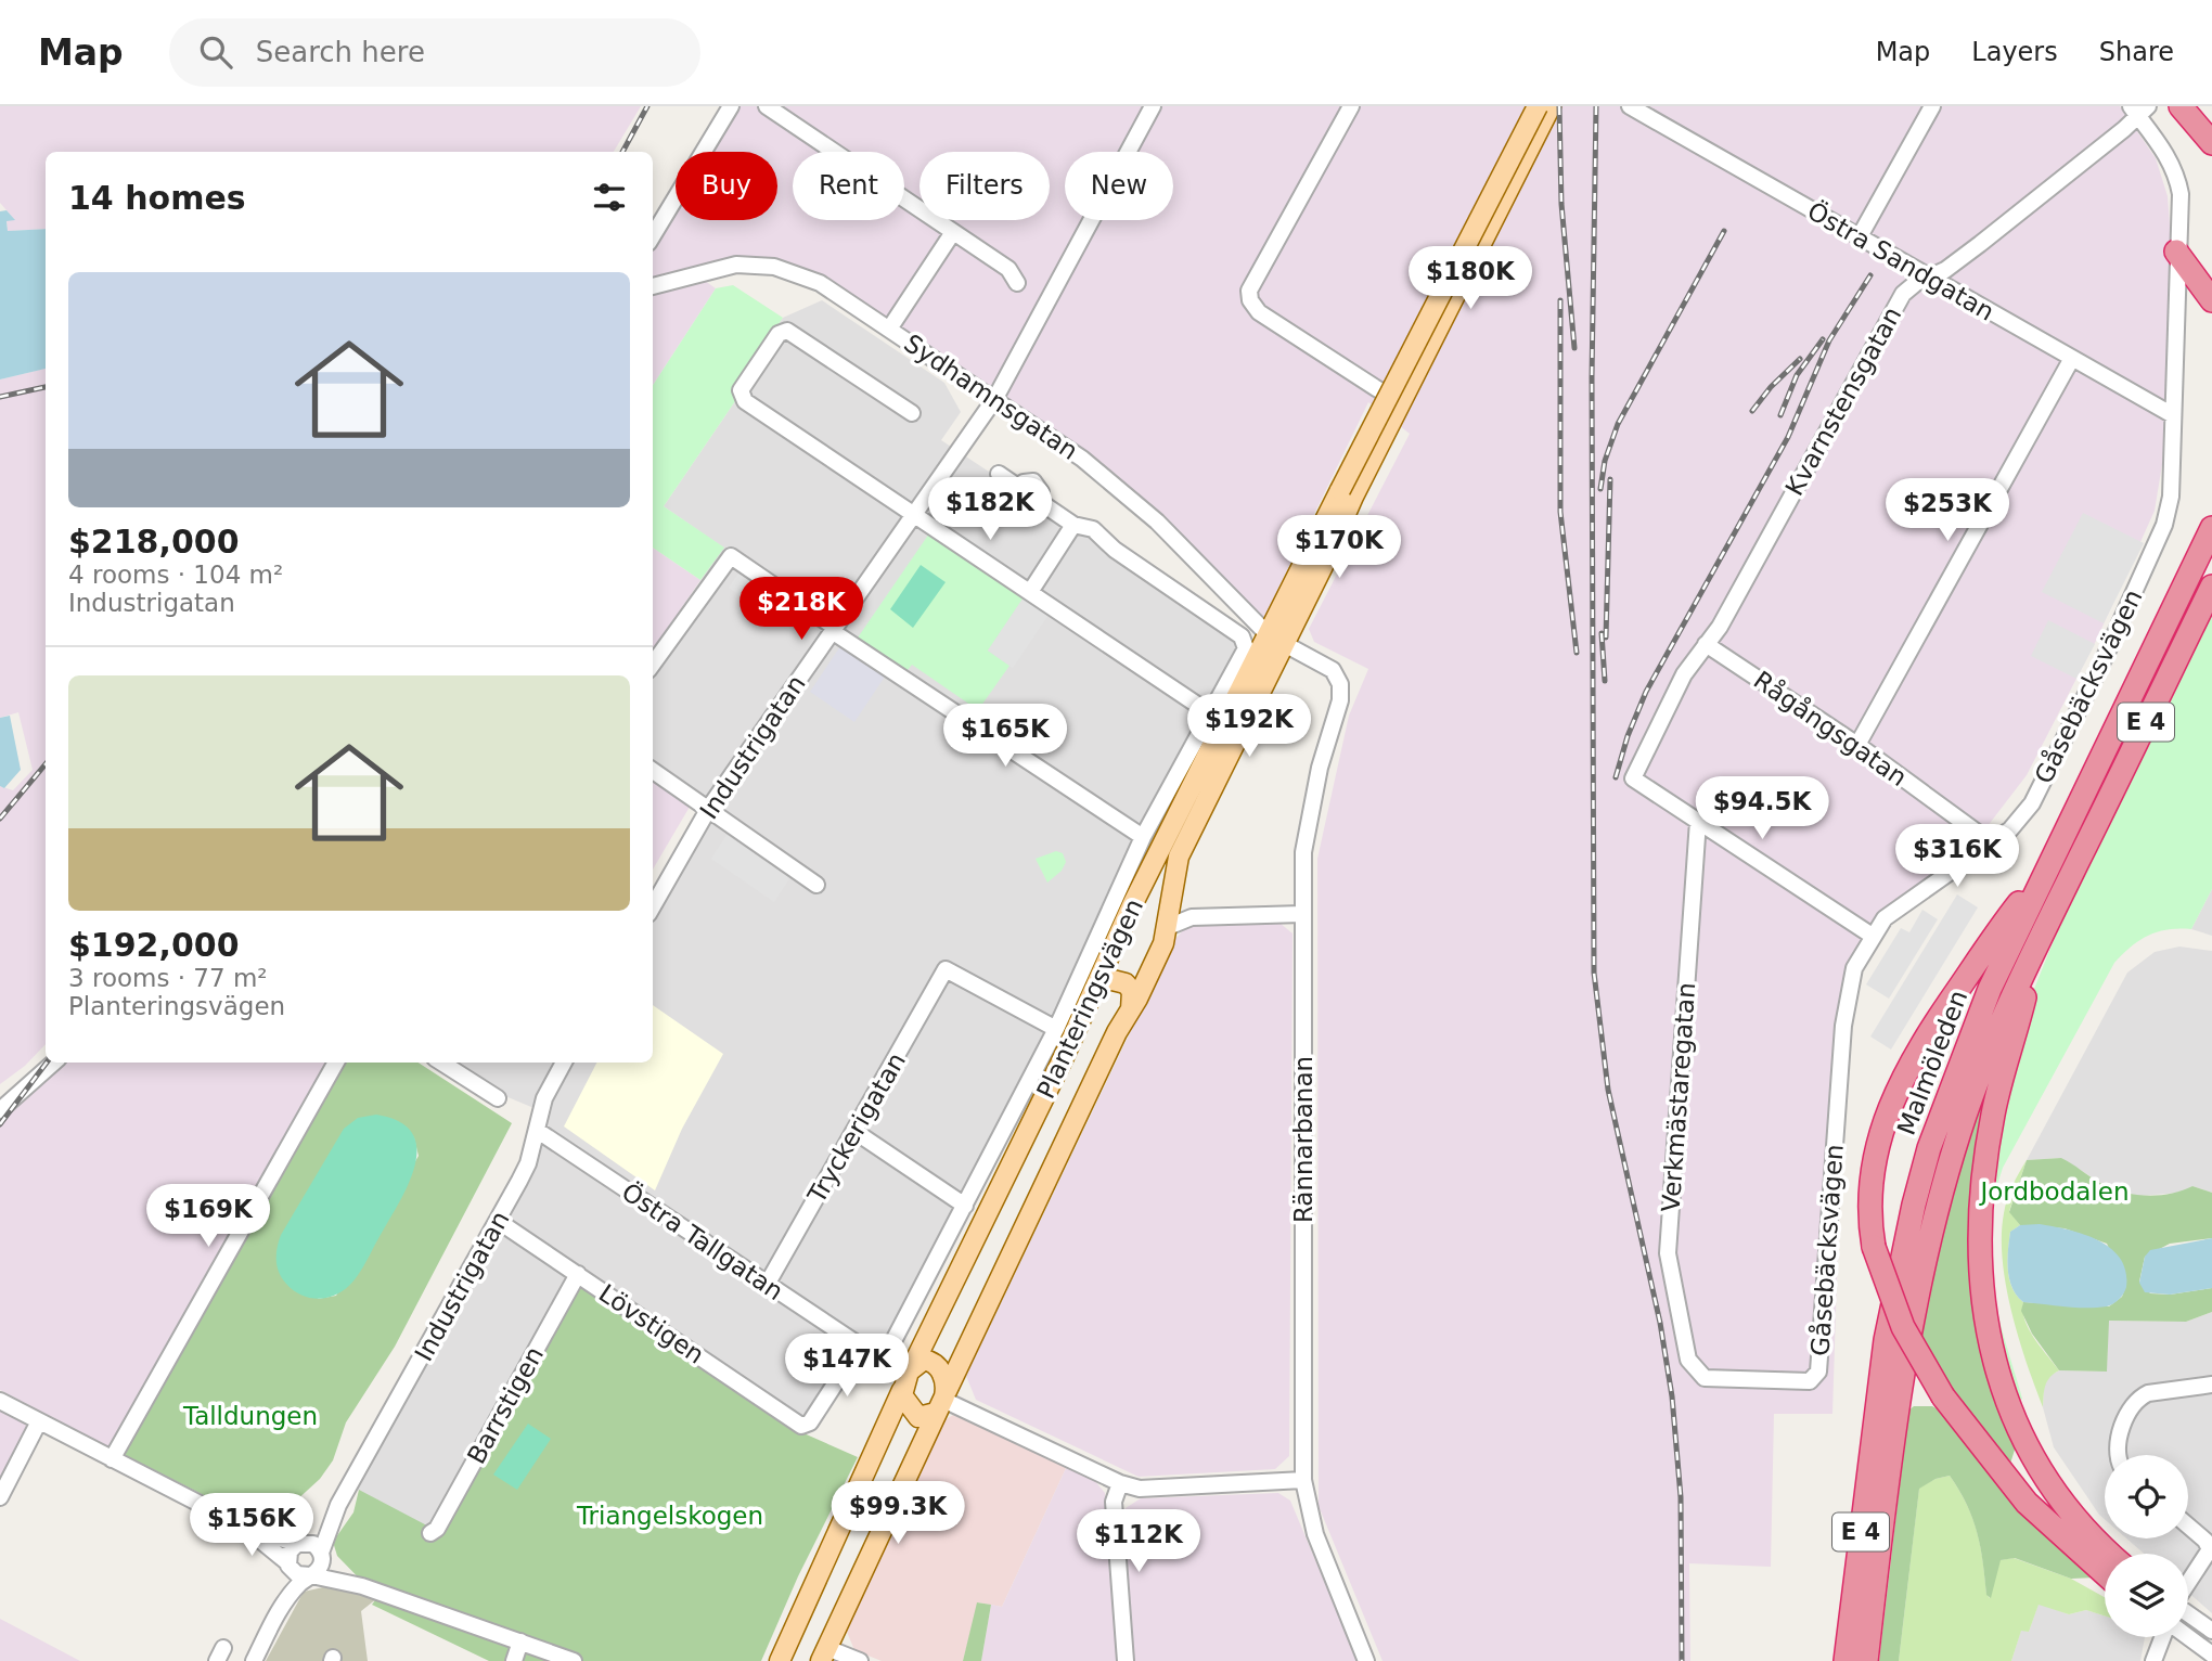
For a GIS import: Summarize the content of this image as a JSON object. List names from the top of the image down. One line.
{"streets":{"highway":["E 4","Malmöleden"],"main road":["Planteringsvägen"],"street":["Östra Sandgatan","Sydhamnsgatan","Kvarnstensgatan","Gåsebäcksvägen","Rågångsgatan","Industrigatan","Verkmästaregatan","Tryckerigatan","Rännarbanan","Östra Tallgatan","Lövstigen","Barrstigen"]},"crossings":[["Östra Sandgatan","Kvarnstensgatan"],["Östra Sandgatan","Gåsebäcksvägen"],["Sydhamnsgatan","Industrigatan"],["Sydhamnsgatan","Planteringsvägen"],["Sydhamnsgatan","Rännarbanan"],["Kvarnstensgatan","Gåsebäcksvägen"],["Kvarnstensgatan","Rågångsgatan"],["Kvarnstensgatan","Verkmästaregatan"],["Gåsebäcksvägen","Rågångsgatan"],["Gåsebäcksvägen","Verkmästaregatan"],["Industrigatan","Östra Tallgatan"],["Industrigatan","Lövstigen"],["Planteringsvägen","Tryckerigatan"],["Planteringsvägen","Rännarbanan"],["Planteringsvägen","Östra Tallgatan"],["Tryckerigatan","Östra Tallgatan"],["Östra Tallgatan","Lövstigen"],["Lövstigen","Barrstigen"]],"parks":["Jordbodalen","Talldungen","Triangelskogen"],"page":{"header":"Map","search":"Search here","nav":["Map","Layers","Share"],"chip":["Buy","Rent","Filters","New"],"heading":"14 homes","list":[{"name":"$218,000","note":"4 rooms · 104 m² · Industrigatan"},{"name":"$192,000","note":"3 rooms · 77 m² · Planteringsvägen"}],"price":["$180K","$182K","$253K","$170K","$218K","$192K","$165K","$94.5K","$316K","$169K","$147K","$99.3K","$156K","$112K"]}}
